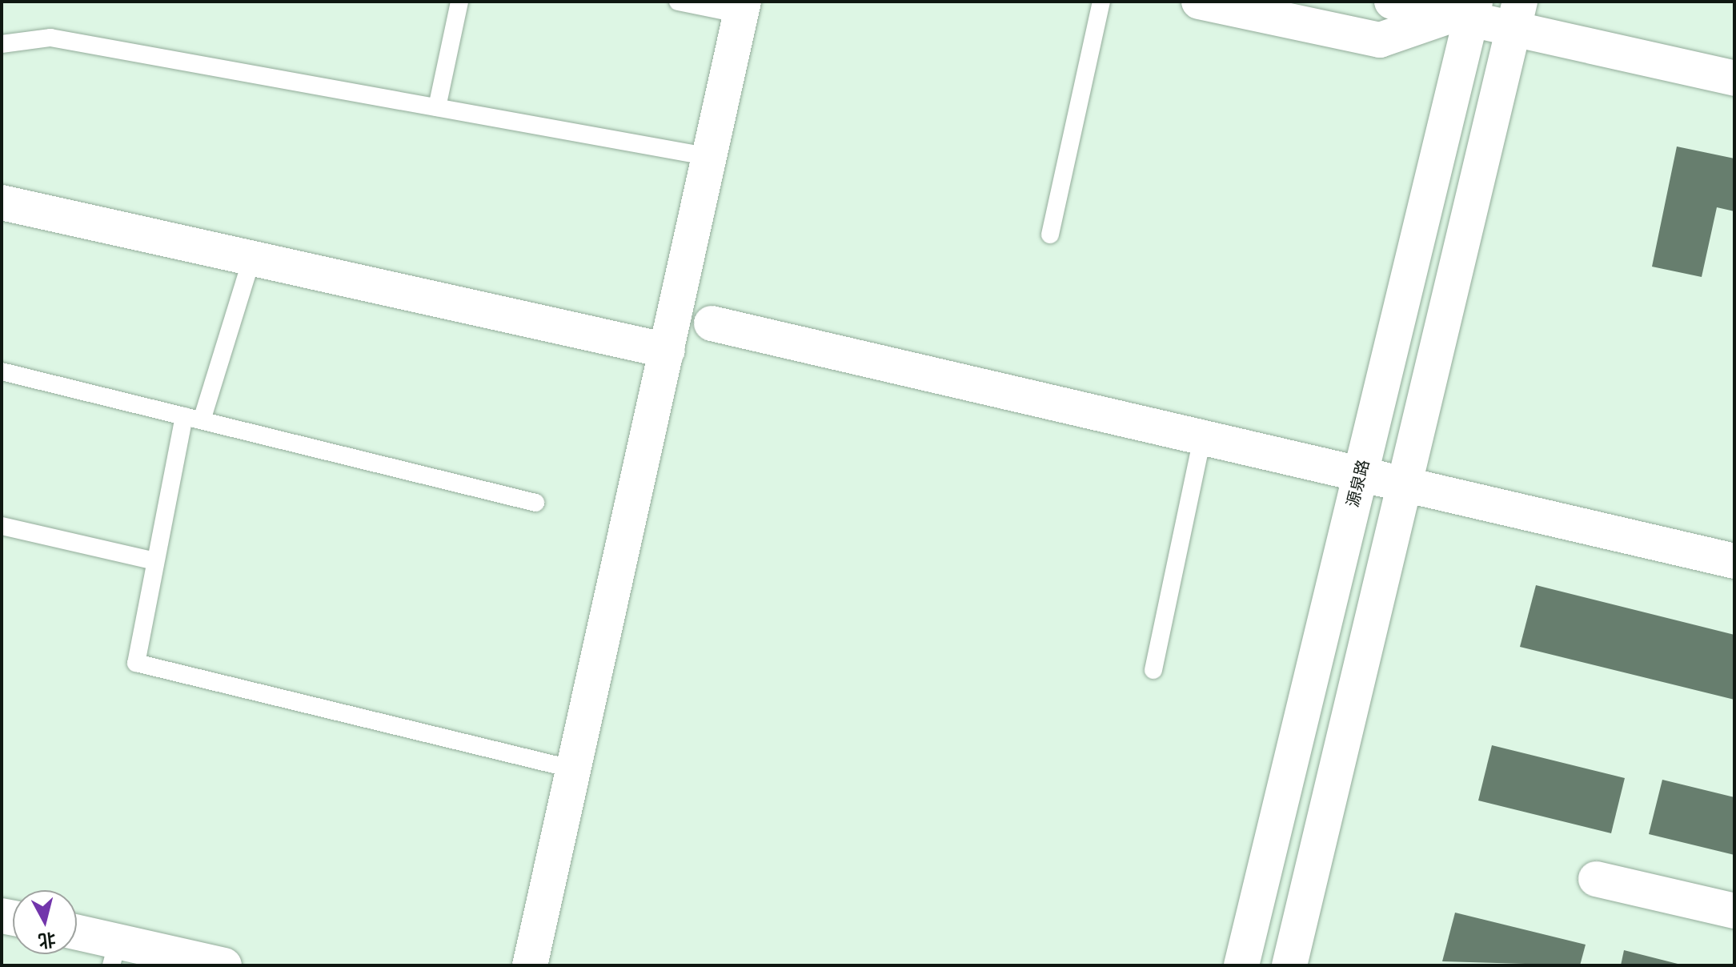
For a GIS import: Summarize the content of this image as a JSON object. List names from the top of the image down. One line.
{"streets":{"street":["源泉路"]},"north":"bottom"}
